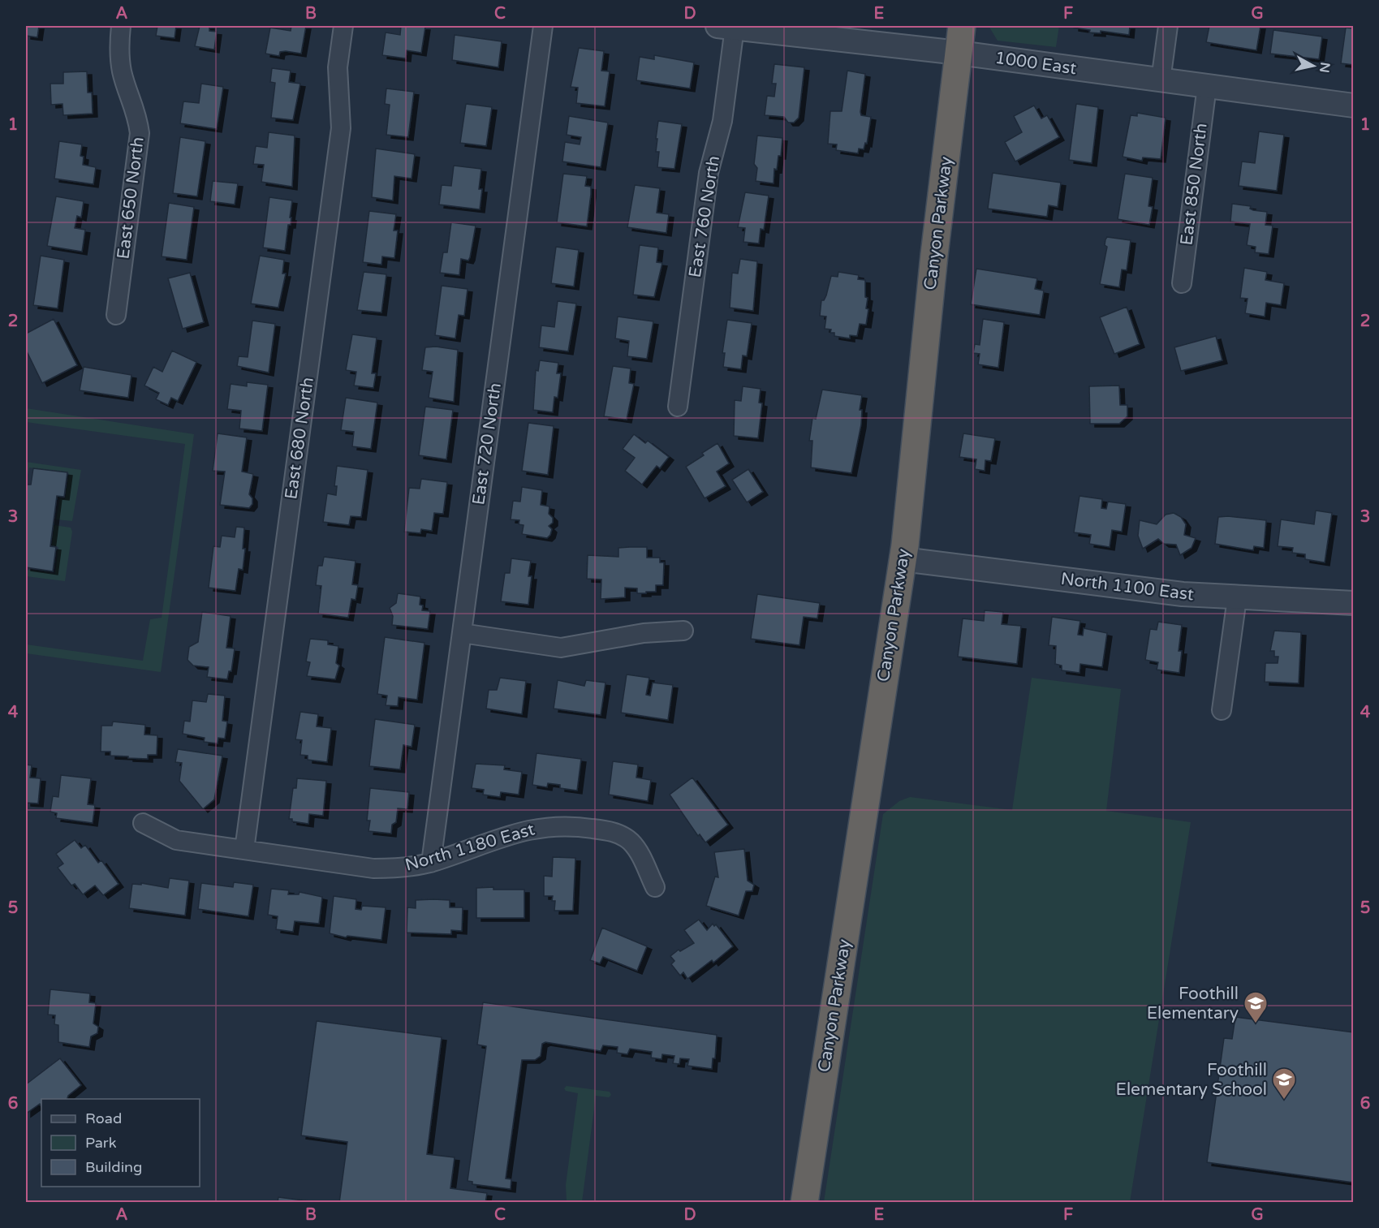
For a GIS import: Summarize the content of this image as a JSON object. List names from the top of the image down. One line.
{"streets":{"highway":["Canyon Parkway"],"street":["1000 East","East 850 North","East 650 North","East 760 North","East 680 North","East 720 North","North 1100 East","North 1180 East"]},"crossings":[["1000 East","East 850 North"],["1000 East","East 760 North"],["1000 East","Canyon Parkway"],["Canyon Parkway","North 1100 East"],["East 680 North","North 1180 East"],["East 720 North","North 1180 East"]],"places":{"school or university":["Foothill Elementary","Foothill Elementary School"]},"legend":["Road","Park","Building"],"north":"right","grid":{"columns":["A","B","C","D","E","F","G"],"rows":["1","2","3","4","5","6"]}}
